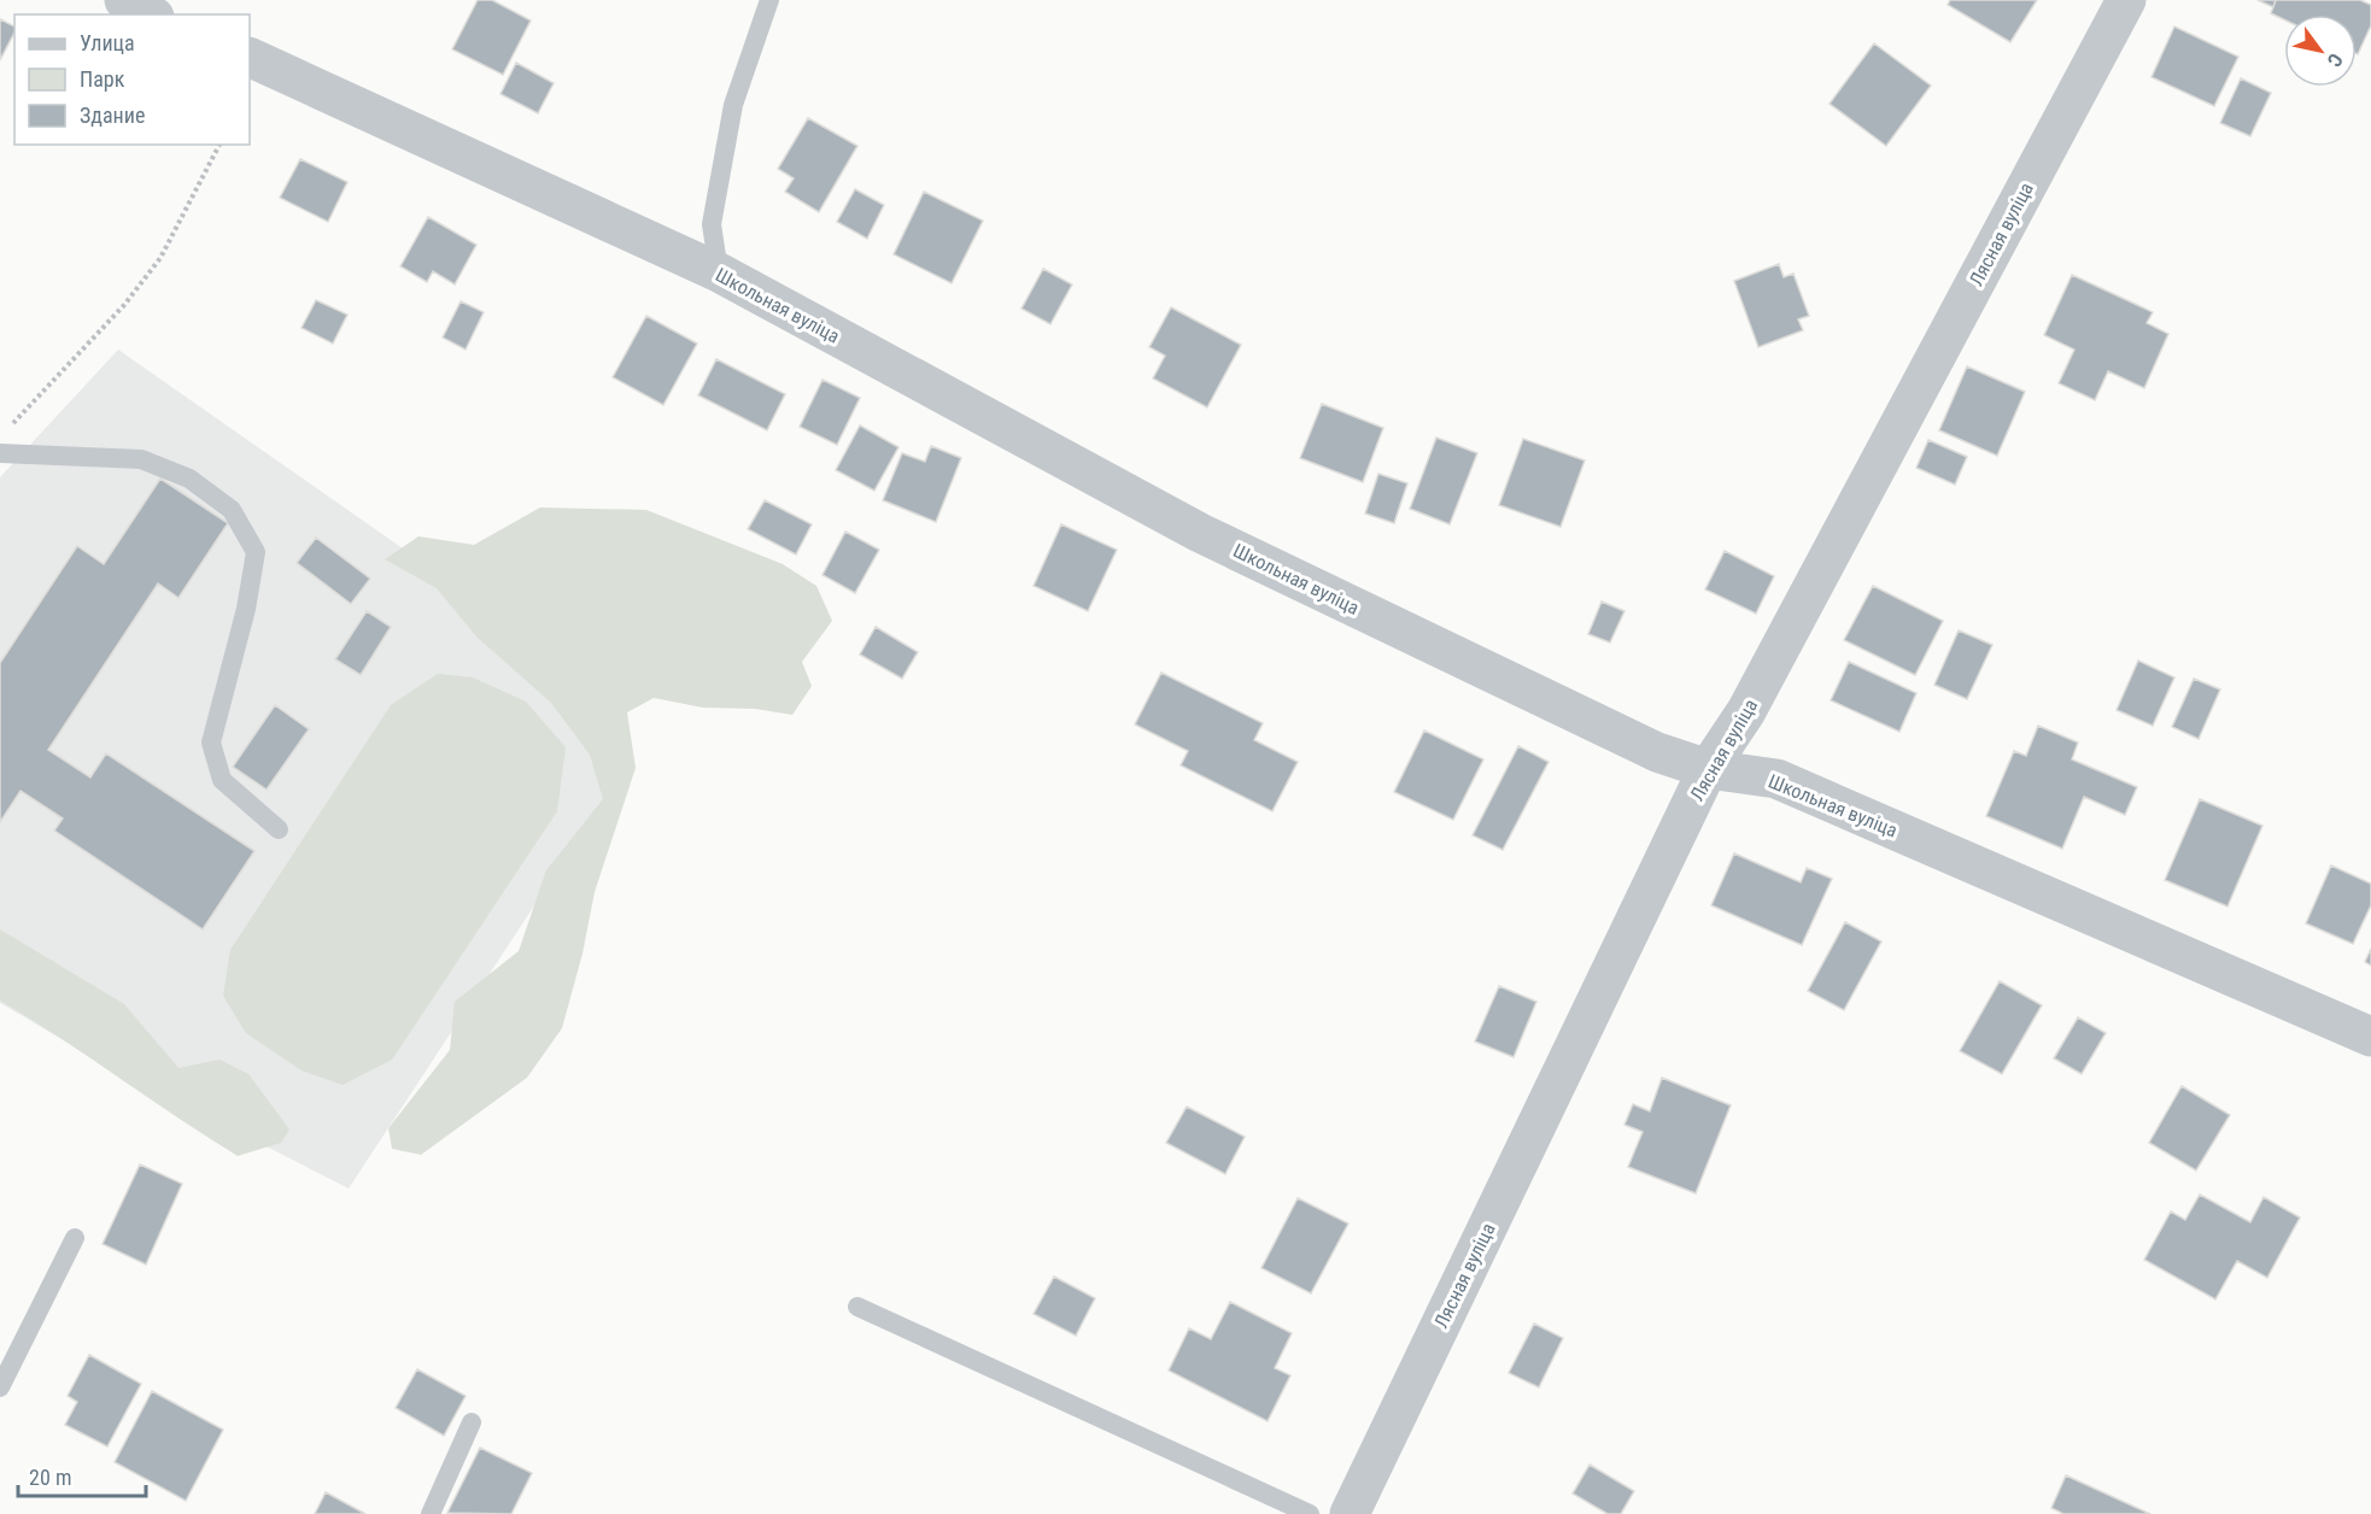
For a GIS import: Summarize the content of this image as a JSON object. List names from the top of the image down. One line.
{"streets":{"street":["Лясная вуліца","Школьная вуліца"]},"crossings":[["Лясная вуліца","Школьная вуліца"]],"legend":["Улица","Парк","Здание"],"scale_bar":"20 m","north":"bottom right"}
